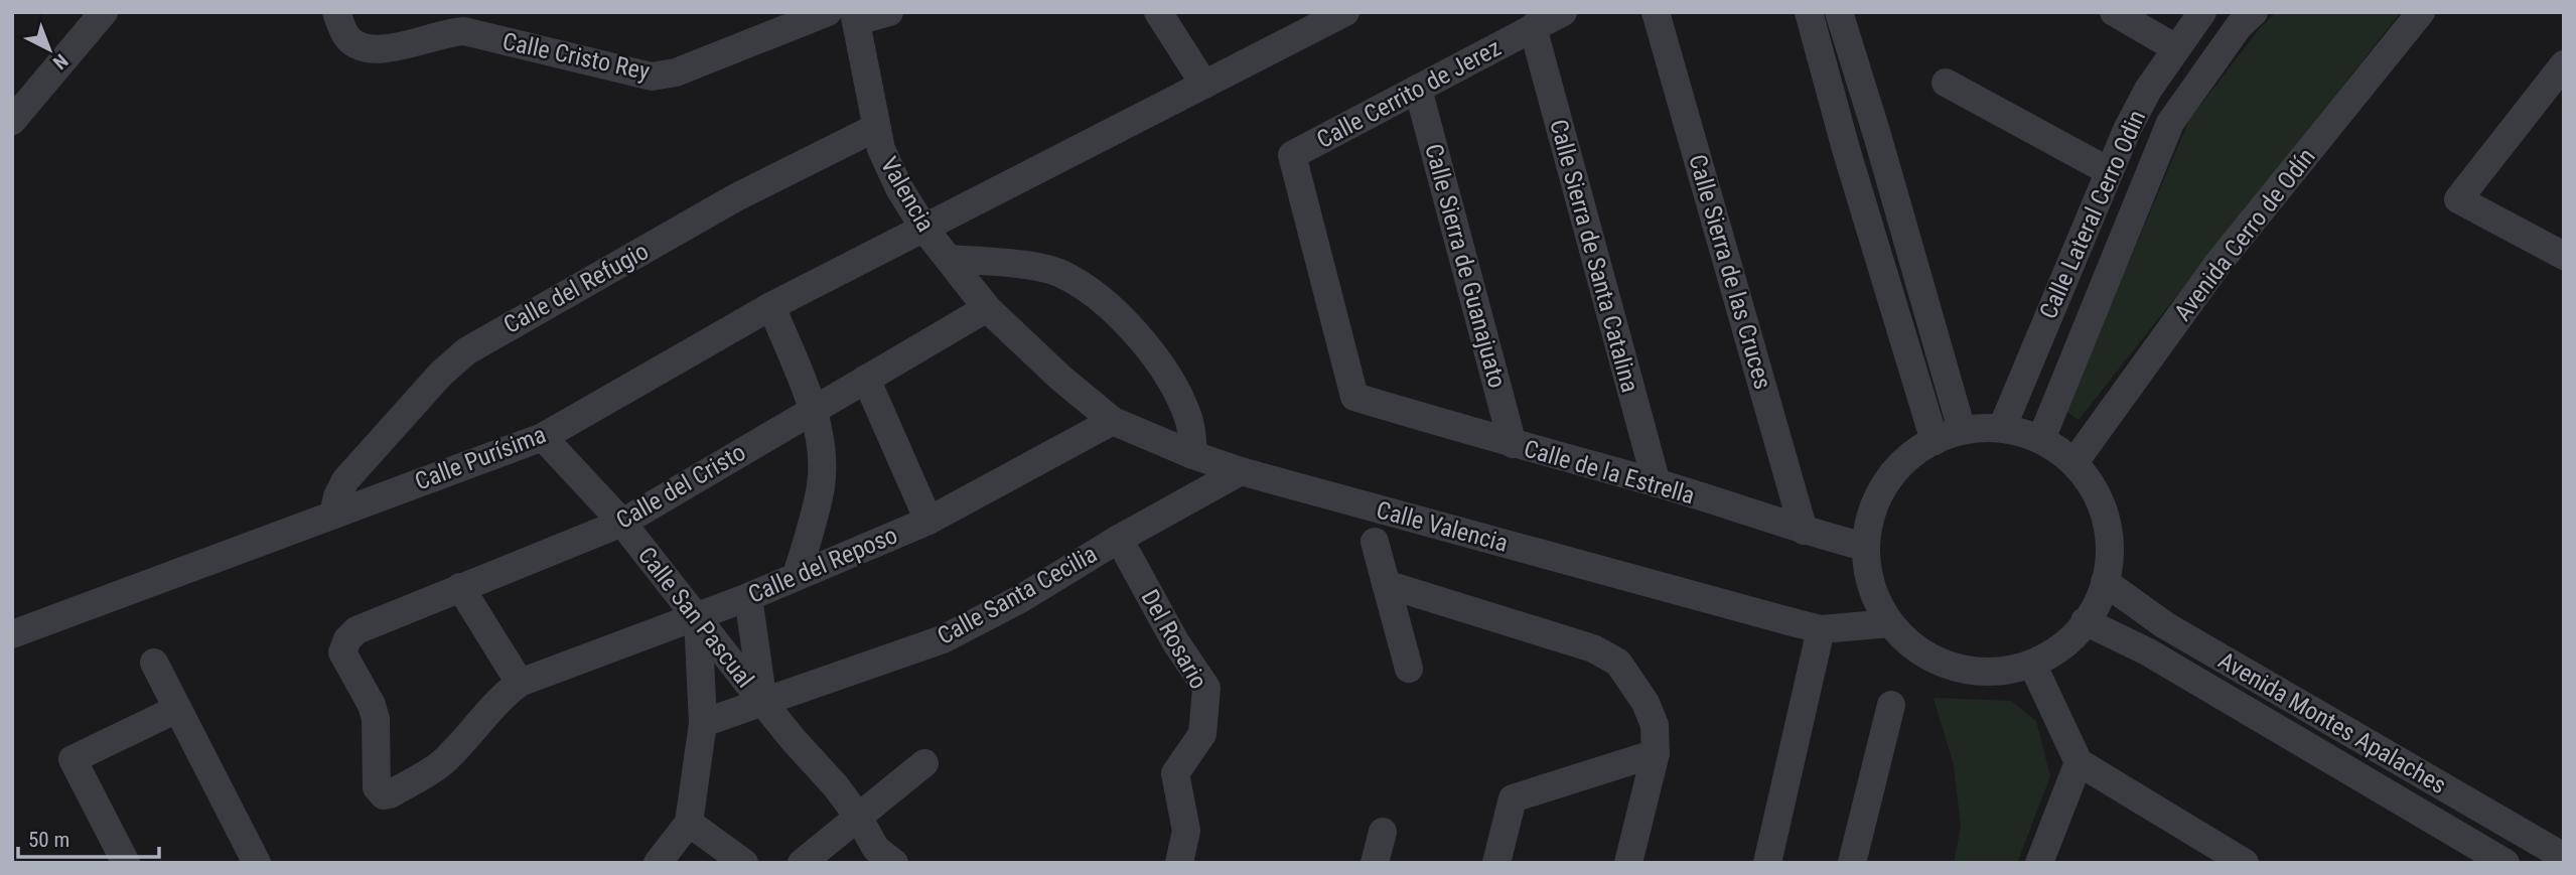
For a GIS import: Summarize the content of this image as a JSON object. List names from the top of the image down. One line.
{"streets":{"street":["Calle Cristo Rey","Calle Cerrito de Jerez","Valencia","Calle Lateral Cerro Odin","Avenida Cerro de Odín","Calle Sierra de Santa Catalina","Calle Sierra de Guanajuato","Calle Sierra de las Cruces","Calle del Refugio","Calle Purísima","Calle de la Estrella","Calle del Cristo","Calle Valencia","Calle del Reposo","Calle Santa Cecilia","Calle San Pascual","Del Rosario","Avenida Montes Apalaches"]},"crossings":[["Calle Cerrito de Jerez","Calle Sierra de Santa Catalina"],["Calle Cerrito de Jerez","Calle Sierra de Guanajuato"],["Calle Cerrito de Jerez","Calle de la Estrella"],["Valencia","Calle del Refugio"],["Valencia","Calle Purísima"],["Valencia","Calle del Cristo"],["Valencia","Calle Valencia"],["Calle Lateral Cerro Odin","Avenida Cerro de Odín"],["Calle Lateral Cerro Odin","Calle de la Estrella"],["Calle Lateral Cerro Odin","Calle Valencia"],["Calle Lateral Cerro Odin","Avenida Montes Apalaches"],["Avenida Cerro de Odín","Calle de la Estrella"],["Avenida Cerro de Odín","Calle Valencia"],["Avenida Cerro de Odín","Avenida Montes Apalaches"],["Calle Sierra de Santa Catalina","Calle de la Estrella"],["Calle Sierra de Guanajuato","Calle de la Estrella"],["Calle Sierra de las Cruces","Calle de la Estrella"],["Calle del Refugio","Calle Purísima"],["Calle Purísima","Calle San Pascual"],["Calle de la Estrella","Calle Valencia"],["Calle de la Estrella","Avenida Montes Apalaches"],["Calle del Cristo","Calle del Reposo"],["Calle del Cristo","Calle San Pascual"],["Calle Valencia","Calle del Reposo"],["Calle Valencia","Calle Santa Cecilia"],["Calle Valencia","Avenida Montes Apalaches"],["Calle del Reposo","Calle San Pascual"],["Calle Santa Cecilia","Calle San Pascual"],["Calle Santa Cecilia","Del Rosario"]],"scale_bar":"50 m","north":"bottom right"}
